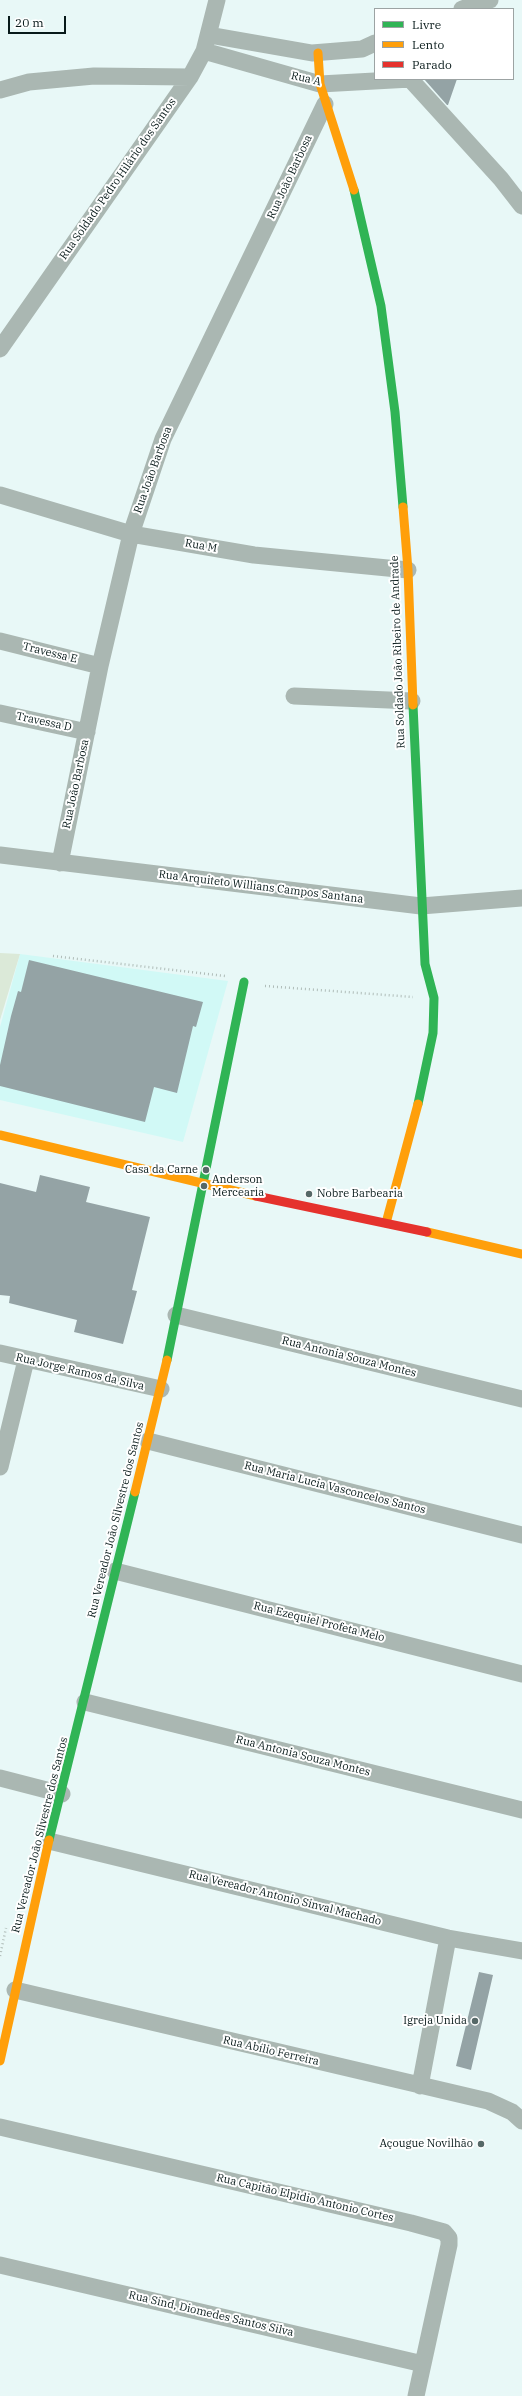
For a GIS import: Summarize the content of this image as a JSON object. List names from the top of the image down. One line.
{"streets":{"street":["Rua A","Rua João Barbosa","Rua Soldado Pedro Hilário dos Santos","Rua M","Rua Soldado João Ribeiro de Andrade","Travessa E","Travessa D","Rua Arquiteto Willians Campos Santana","Rua Antonia Souza Montes","Rua Jorge Ramos da Silva","Rua Maria Lucia Vasconcelos Santos","Rua Vereador João Silvestre dos Santos","Rua Ezequiel Profeta Melo","Rua Vereador Antonio Sinval Machado","Rua Abílio Ferreira","Rua Capitão Elpidio Antonio Cortes","Rua Sind, Diomedes Santos Silva"]},"crossings":[["Rua A","Rua Soldado Pedro Hilário dos Santos"],["Rua A","Rua Soldado João Ribeiro de Andrade"],["Rua João Barbosa","Rua M"],["Rua João Barbosa","Rua Soldado João Ribeiro de Andrade"],["Rua João Barbosa","Travessa E"],["Rua João Barbosa","Travessa D"],["Rua João Barbosa","Rua Arquiteto Willians Campos Santana"],["Rua M","Rua Soldado João Ribeiro de Andrade"],["Rua Soldado João Ribeiro de Andrade","Rua Arquiteto Willians Campos Santana"],["Rua Antonia Souza Montes","Rua Vereador João Silvestre dos Santos"],["Rua Jorge Ramos da Silva","Rua Vereador João Silvestre dos Santos"],["Rua Maria Lucia Vasconcelos Santos","Rua Vereador João Silvestre dos Santos"],["Rua Vereador João Silvestre dos Santos","Rua Ezequiel Profeta Melo"],["Rua Vereador João Silvestre dos Santos","Rua Vereador Antonio Sinval Machado"],["Rua Vereador João Silvestre dos Santos","Rua Abílio Ferreira"],["Rua Capitão Elpidio Antonio Cortes","Rua Sind, Diomedes Santos Silva"]],"places":["Casa da Carne","Anderson Mercearia","Nobre Barbearia","Igreja Unida","Açougue Novilhão"],"legend":["Livre","Lento","Parado"],"scale_bar":"20 m"}
